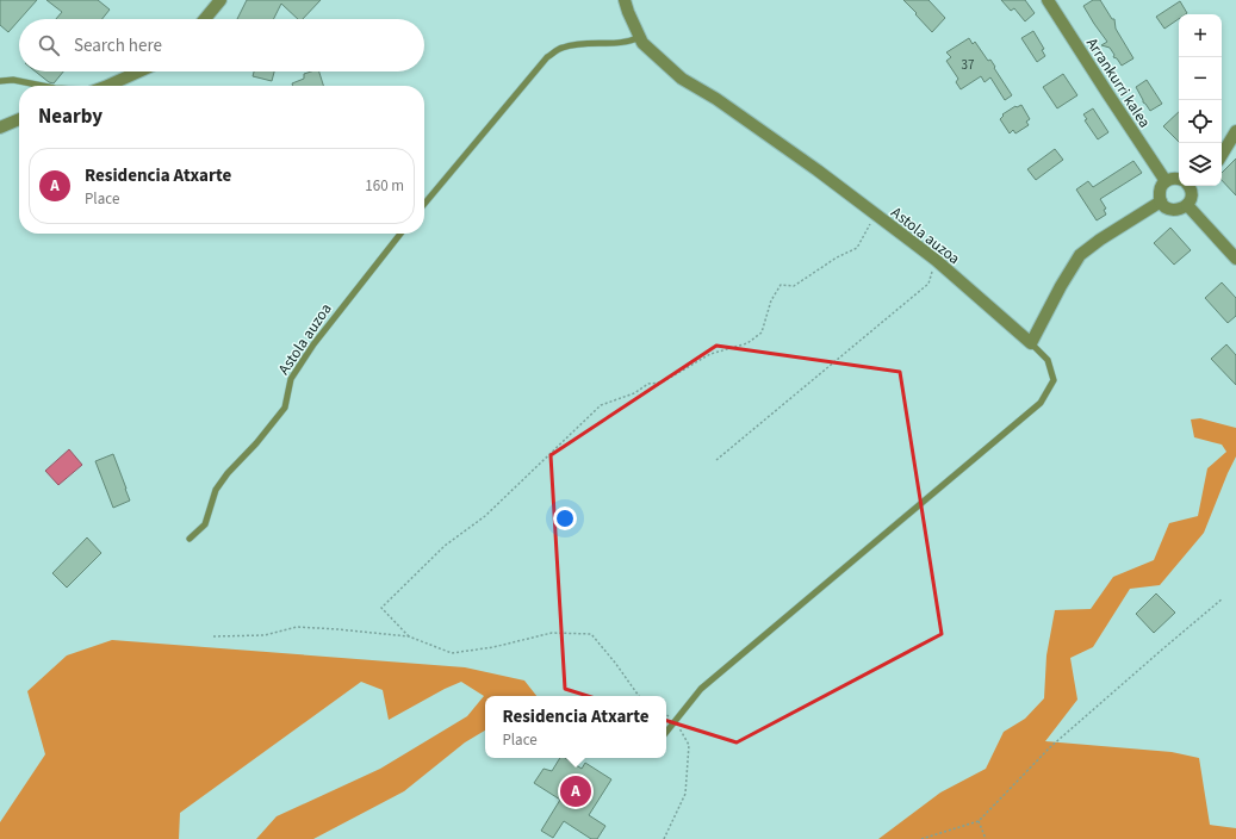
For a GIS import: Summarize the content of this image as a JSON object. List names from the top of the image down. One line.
{"streets":{"street":["Arrankurri kalea","Astola auzoa"]},"house_numbers":["37"],"page":{"map_buttons":["+","−"],"search":"Search here","heading":"Nearby","list":[{"mark":"A","name":"Residencia Atxarte","note":"Place","value":"160 m"}],"popup":["Residencia Atxarte","Place"],"pins":"A"}}
